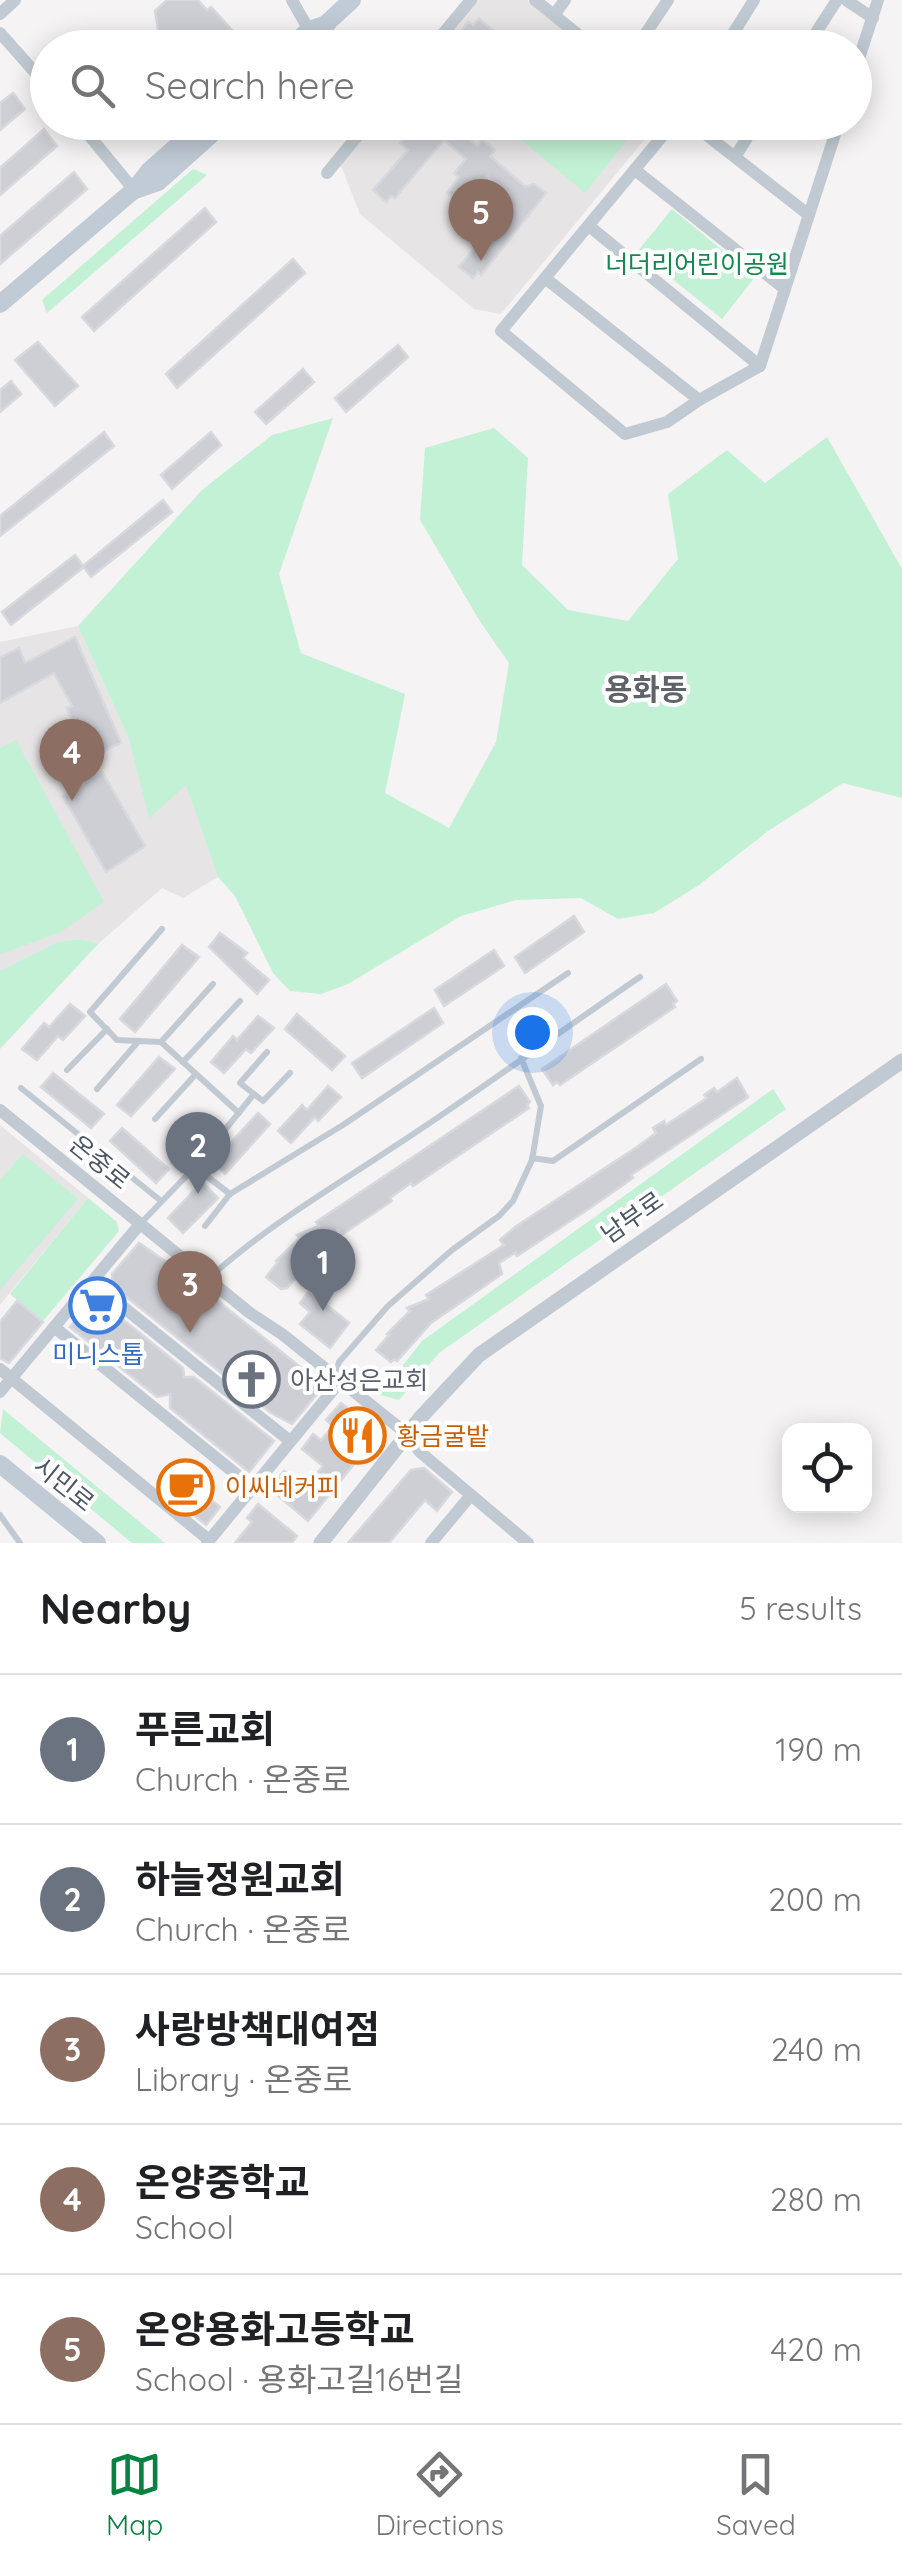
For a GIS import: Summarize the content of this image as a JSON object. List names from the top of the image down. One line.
{"streets":{"main road":["시민로"],"street":["온중로","남부로"]},"crossings":[["온중로","남부로"]],"districts":["용화동"],"parks":["너더리어린이공원"],"places":{"supermarket":["미니스톱"],"church":["아산성은교회"],"restaurant":["황금굴밭"],"cafe":["이씨네커피"]},"page":{"search":"Search here","pins":["5","4","2","1","3"],"heading":["Nearby","5 results"],"list":[{"mark":"1","name":"푸른교회","note":"Church · 온중로","value":"190 m"},{"mark":"2","name":"하늘정원교회","note":"Church · 온중로","value":"200 m"},{"mark":"3","name":"사랑방책대여점","note":"Library · 온중로","value":"240 m"},{"mark":"4","name":"온양중학교","note":"School","value":"280 m"},{"mark":"5","name":"온양용화고등학교","note":"School · 용화고길16번길","value":"420 m"}],"nav":["Map","Directions","Saved"]}}
